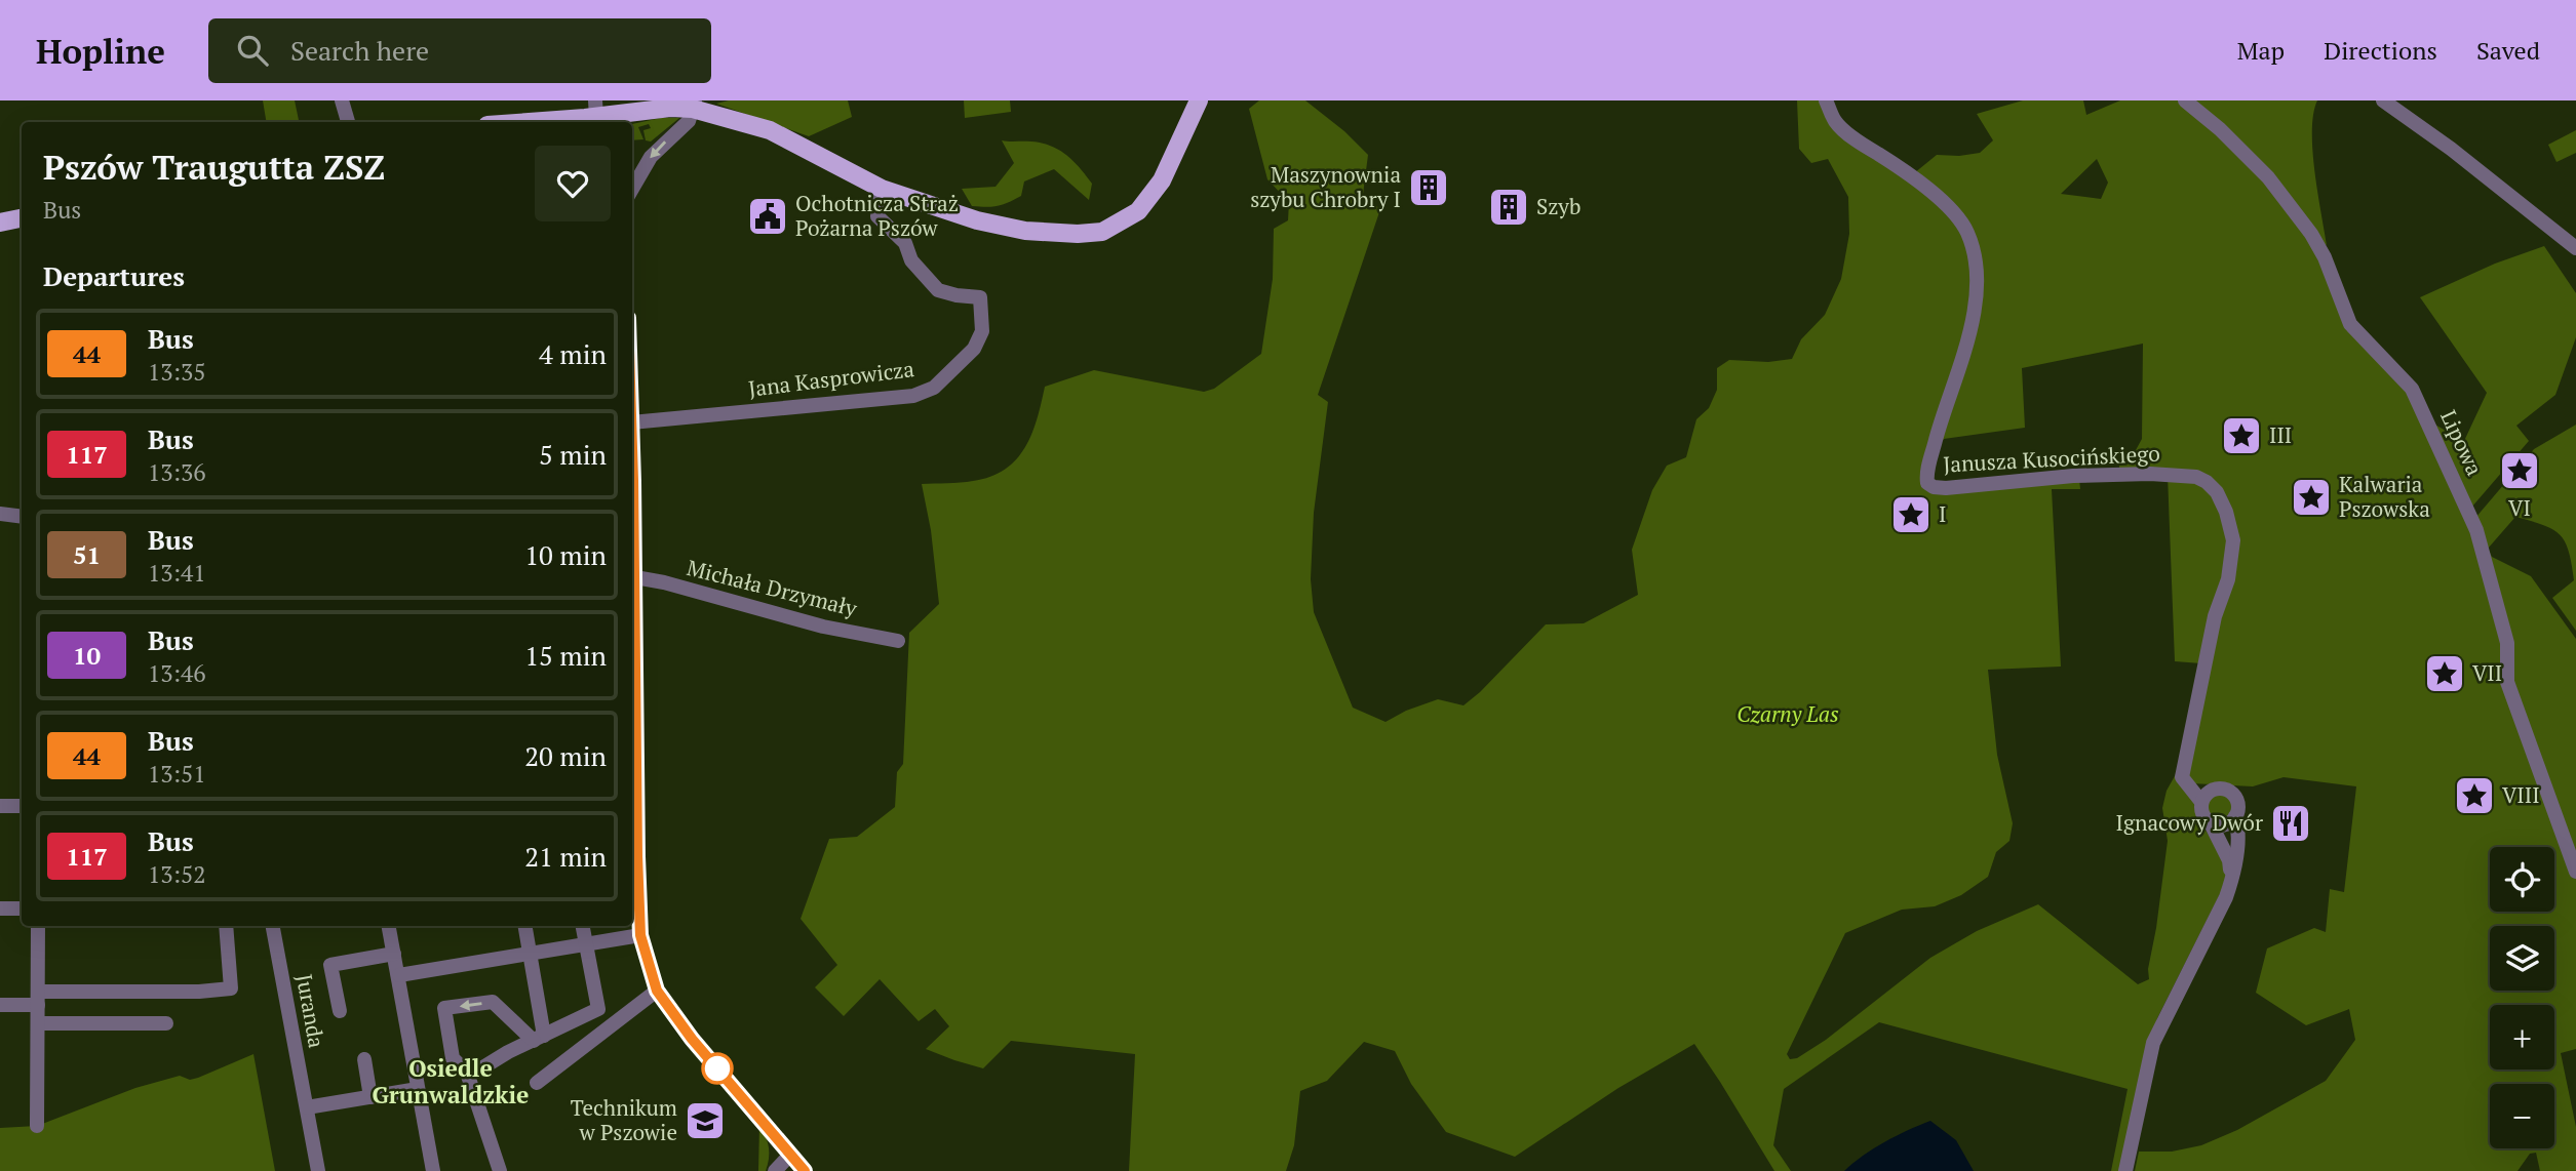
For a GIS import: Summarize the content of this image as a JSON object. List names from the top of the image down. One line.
{"streets":{"street":["Jana Kasprowicza","Lipowa","Janusza Kusocińskiego","Michała Drzymały","Juranda"]},"districts":["Osiedle Grunwaldzkie"],"parks":["Czarny Las"],"places":{"building":["Maszynownia szybu Chrobry I","Szyb"],"public building":["Ochotnicza Straż Pożarna Pszów"],"place":["III","VI","Kalwaria Pszowska","I","VII","VIII"],"restaurant":["Ignacowy Dwór"],"school or university":["Technikum w Pszowie"]},"lines":["bus line 44"],"page":{"header":"Hopline","search":"Search here","nav":["Map","Directions","Saved"],"heading":[["Pszów Traugutta ZSZ","Bus"],"Departures"],"list":[{"mark":"44","name":"Bus","note":"13:35","value":"4 min"},{"mark":"117","name":"Bus","note":"13:36","value":"5 min"},{"mark":"51","name":"Bus","note":"13:41","value":"10 min"},{"mark":"10","name":"Bus","note":"13:46","value":"15 min"},{"mark":"44","name":"Bus","note":"13:51","value":"20 min"},{"mark":"117","name":"Bus","note":"13:52","value":"21 min"}],"map_buttons":["+","−"]}}
